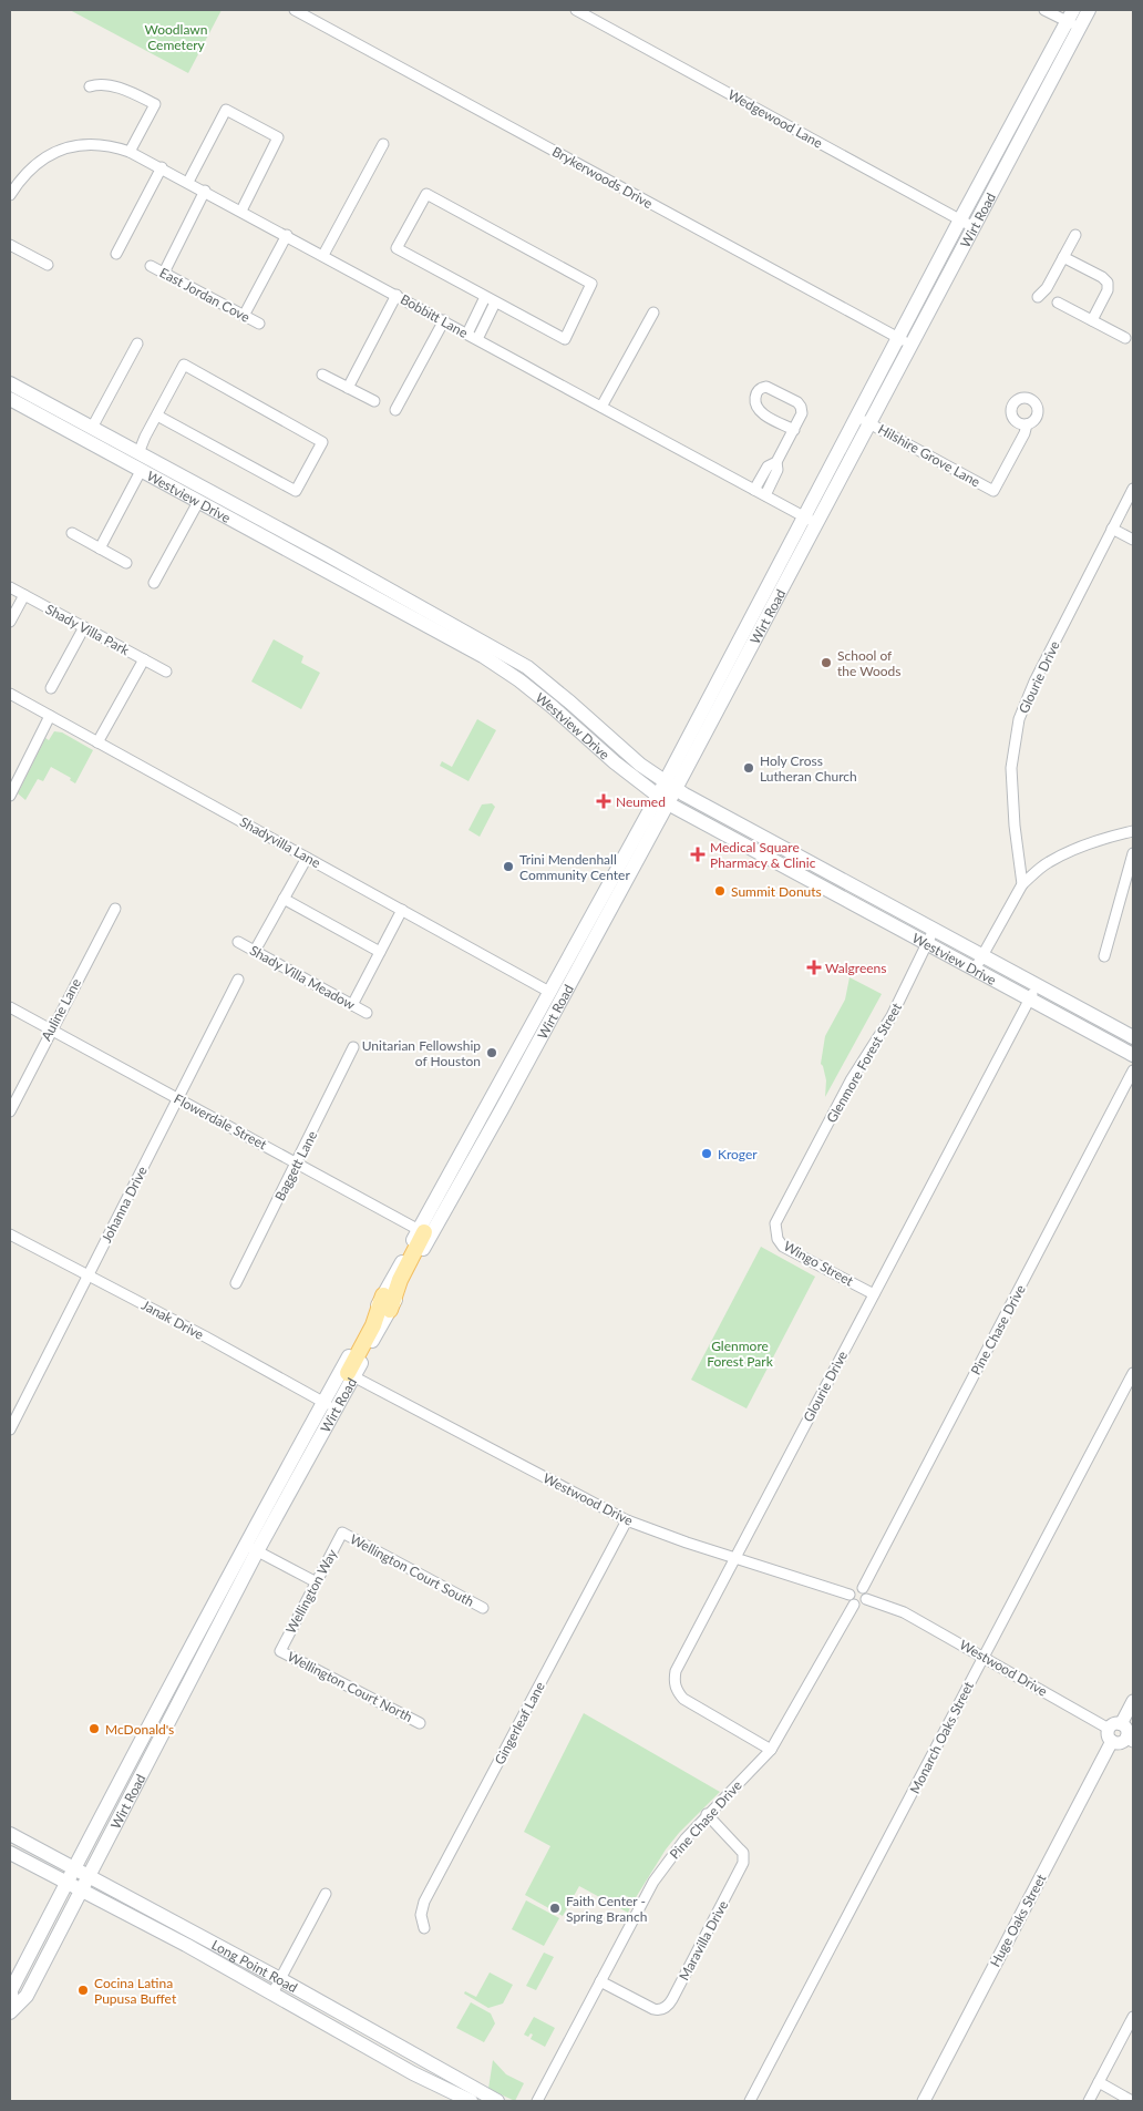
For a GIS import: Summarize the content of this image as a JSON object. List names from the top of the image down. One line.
{"streets":{"main road":["Wirt Road","Westview Drive","Long Point Road"],"street":["Wedgewood Lane","Brykerwoods Drive","East Jordan Cove","Bobbitt Lane","Hilshire Grove Lane","Shady Villa Park","Glourie Drive","Shadyvilla Lane","Shady Villa Meadow","Auline Lane","Glenmore Forest Street","Flowerdale Street","Baggett Lane","Johanna Drive","Wingo Street","Janak Drive","Pine Chase Drive","Westwood Drive","Wellington Court South","Wellington Way","Wellington Court North","Gingerleaf Lane","Monarch Oaks Street","Huge Oaks Street","Maravilla Drive"]},"crossings":[["Wedgewood Lane","Wirt Road"],["Brykerwoods Drive","Wirt Road"],["Wirt Road","Bobbitt Lane"],["Wirt Road","Hilshire Grove Lane"],["Wirt Road","Westview Drive"],["Wirt Road","Shadyvilla Lane"],["Wirt Road","Flowerdale Street"],["Wirt Road","Janak Drive"],["Wirt Road","Westwood Drive"],["Wirt Road","Long Point Road"],["Westview Drive","Glourie Drive"],["Westview Drive","Glenmore Forest Street"],["Glourie Drive","Wingo Street"],["Glourie Drive","Pine Chase Drive"],["Glourie Drive","Westwood Drive"],["Auline Lane","Flowerdale Street"],["Glenmore Forest Street","Wingo Street"],["Flowerdale Street","Baggett Lane"],["Flowerdale Street","Johanna Drive"],["Johanna Drive","Janak Drive"],["Pine Chase Drive","Westwood Drive"],["Pine Chase Drive","Maravilla Drive"],["Westwood Drive","Gingerleaf Lane"],["Westwood Drive","Monarch Oaks Street"],["Westwood Drive","Huge Oaks Street"],["Wellington Court South","Wellington Way"],["Wellington Way","Wellington Court North"]],"parks":["Woodlawn Cemetery","Glenmore Forest Park"],"places":{"other":["School of the Woods","Holy Cross Lutheran Church","Trini Mendenhall Community Center","Summit Donuts","Unitarian Fellowship of Houston","Kroger","McDonald's","Faith Center - Spring Branch","Cocina Latina Pupusa Buffet"],"health":["Neumed","Medical Square Pharmacy & Clinic","Walgreens"]}}
